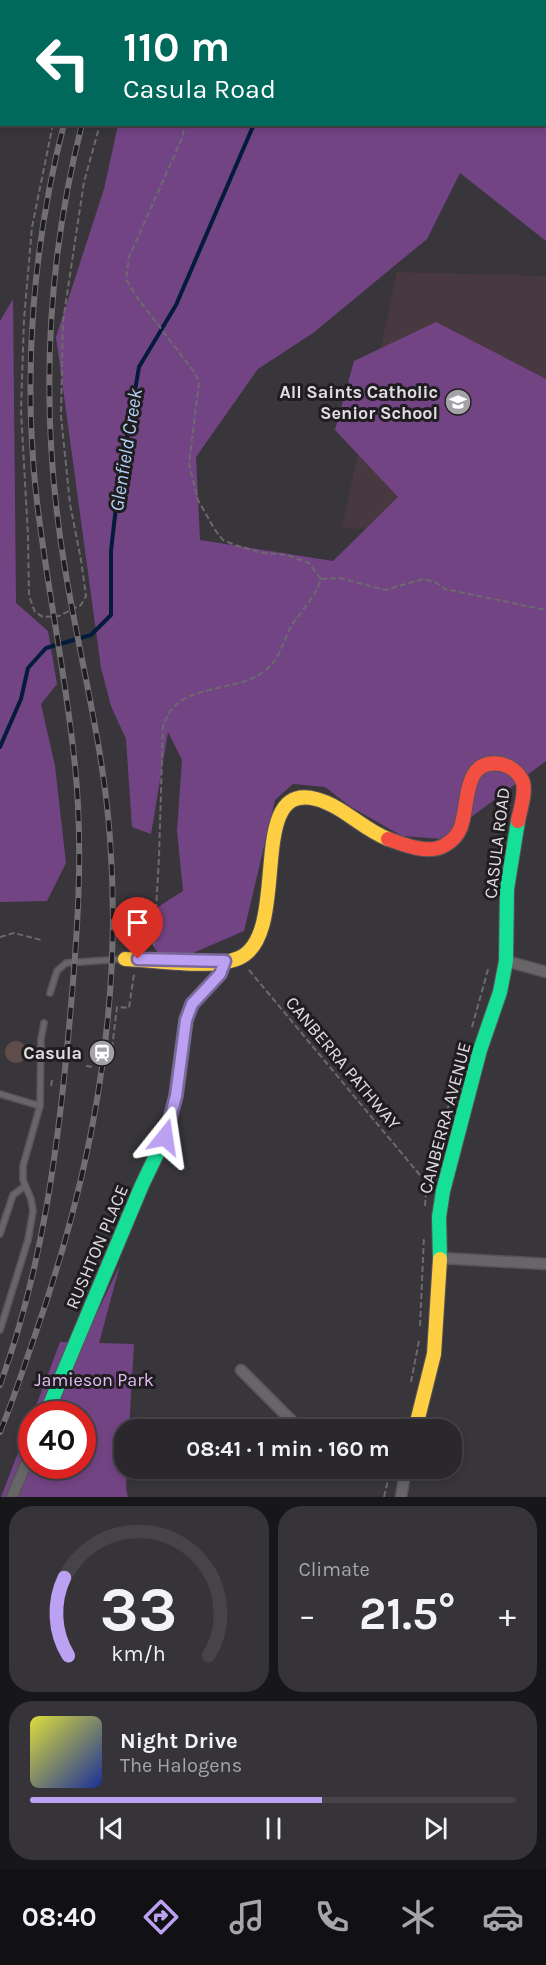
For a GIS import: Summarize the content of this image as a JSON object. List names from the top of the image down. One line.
{"streets":{"street":["CASULA ROAD","CANBERRA AVENUE","RUSHTON PLACE"],"path":["CANBERRA PATHWAY"]},"crossings":[["CASULA ROAD","CANBERRA PATHWAY"],["CASULA ROAD","CANBERRA AVENUE"]],"water":["Glenfield Creek"],"parks":["Jamieson Park"],"places":{"school or university":["All Saints Catholic Senior School"],"station":["Casula"]},"page":{"turn":["110 m","Casula Road"],"limit":"40","trip":"08:41 · 1 min · 160 m","tile":"Climate","heat":["−","21.5°","+"],"song":["Night Drive","The Halogens"],"tabs":"08:40","gauge":["33","km/h"]}}
